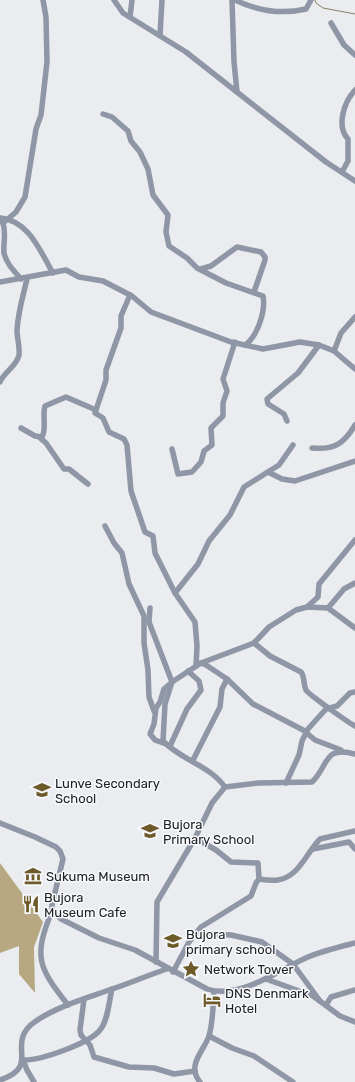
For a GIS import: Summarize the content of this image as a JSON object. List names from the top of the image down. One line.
{"places":{"school or university":["Lunve Secondary School","Bujora Primary School","Bujora primary school"],"museum":["Sukuma Museum"],"restaurant":["Bujora Museum Cafe"],"place":["Network Tower"],"hotel":["DNS Denmark Hotel"]}}
